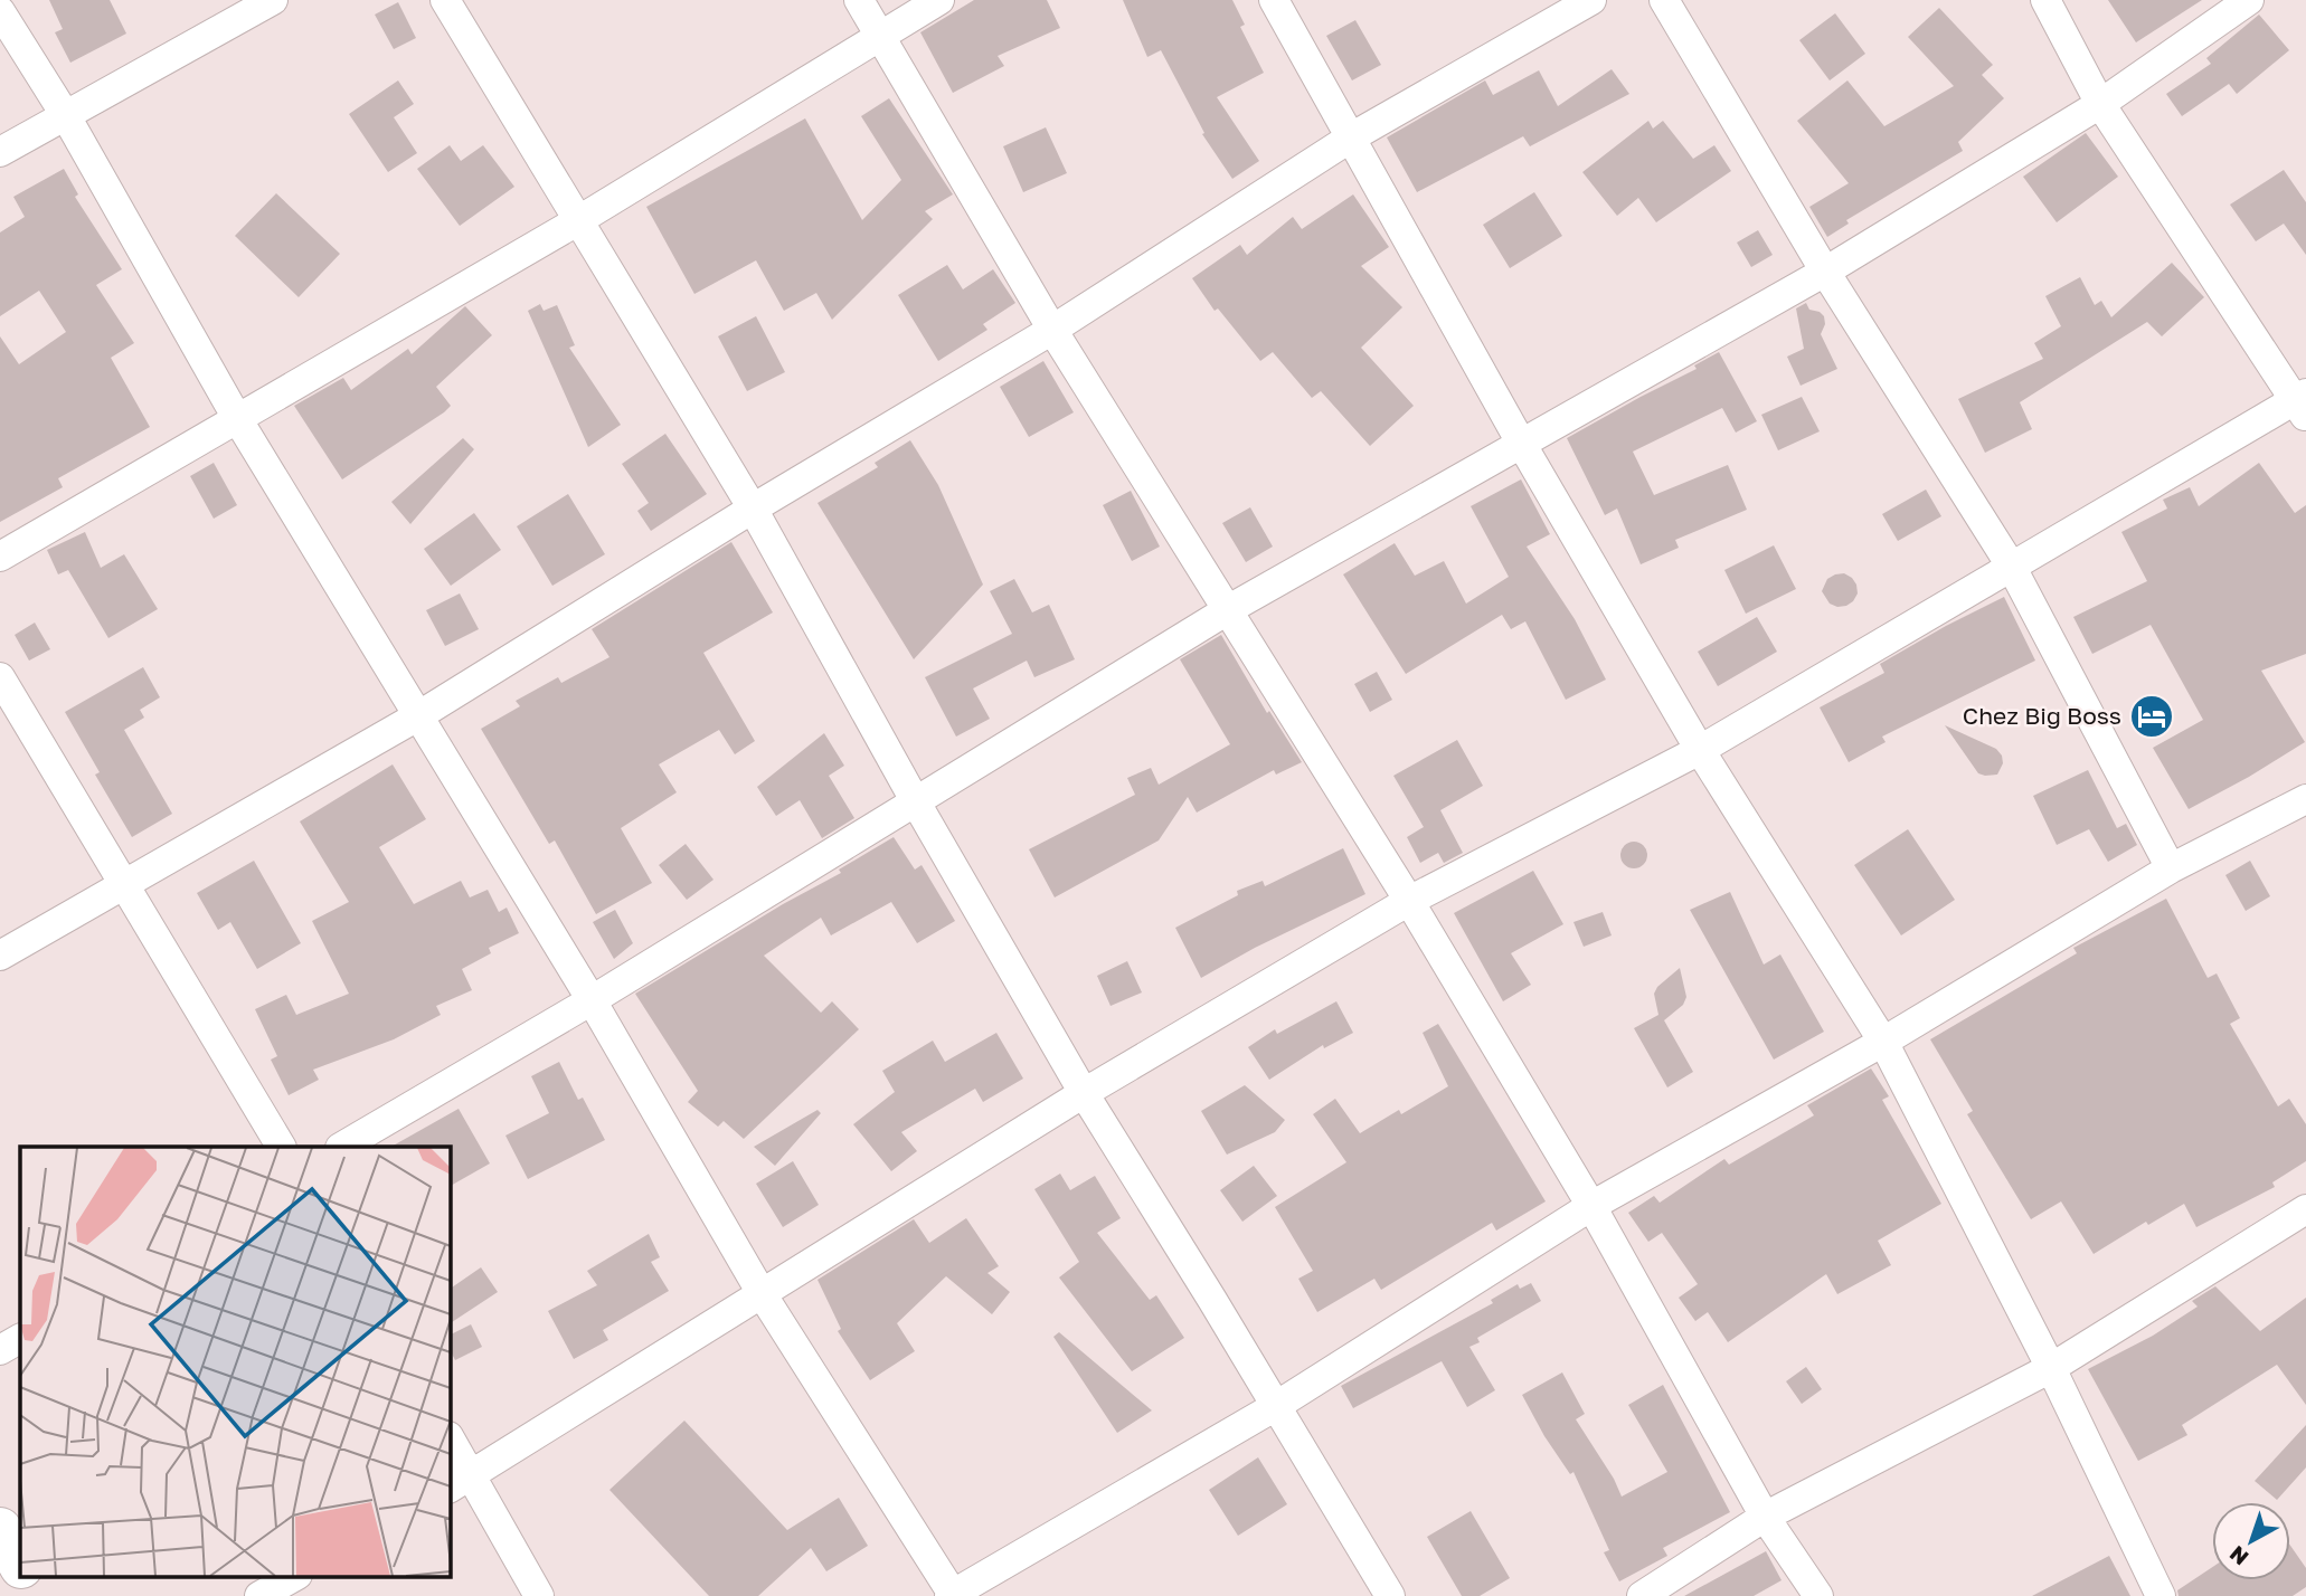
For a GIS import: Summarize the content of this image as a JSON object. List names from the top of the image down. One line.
{"places":{"hotel":["Chez Big Boss"]},"north":"bottom left"}
